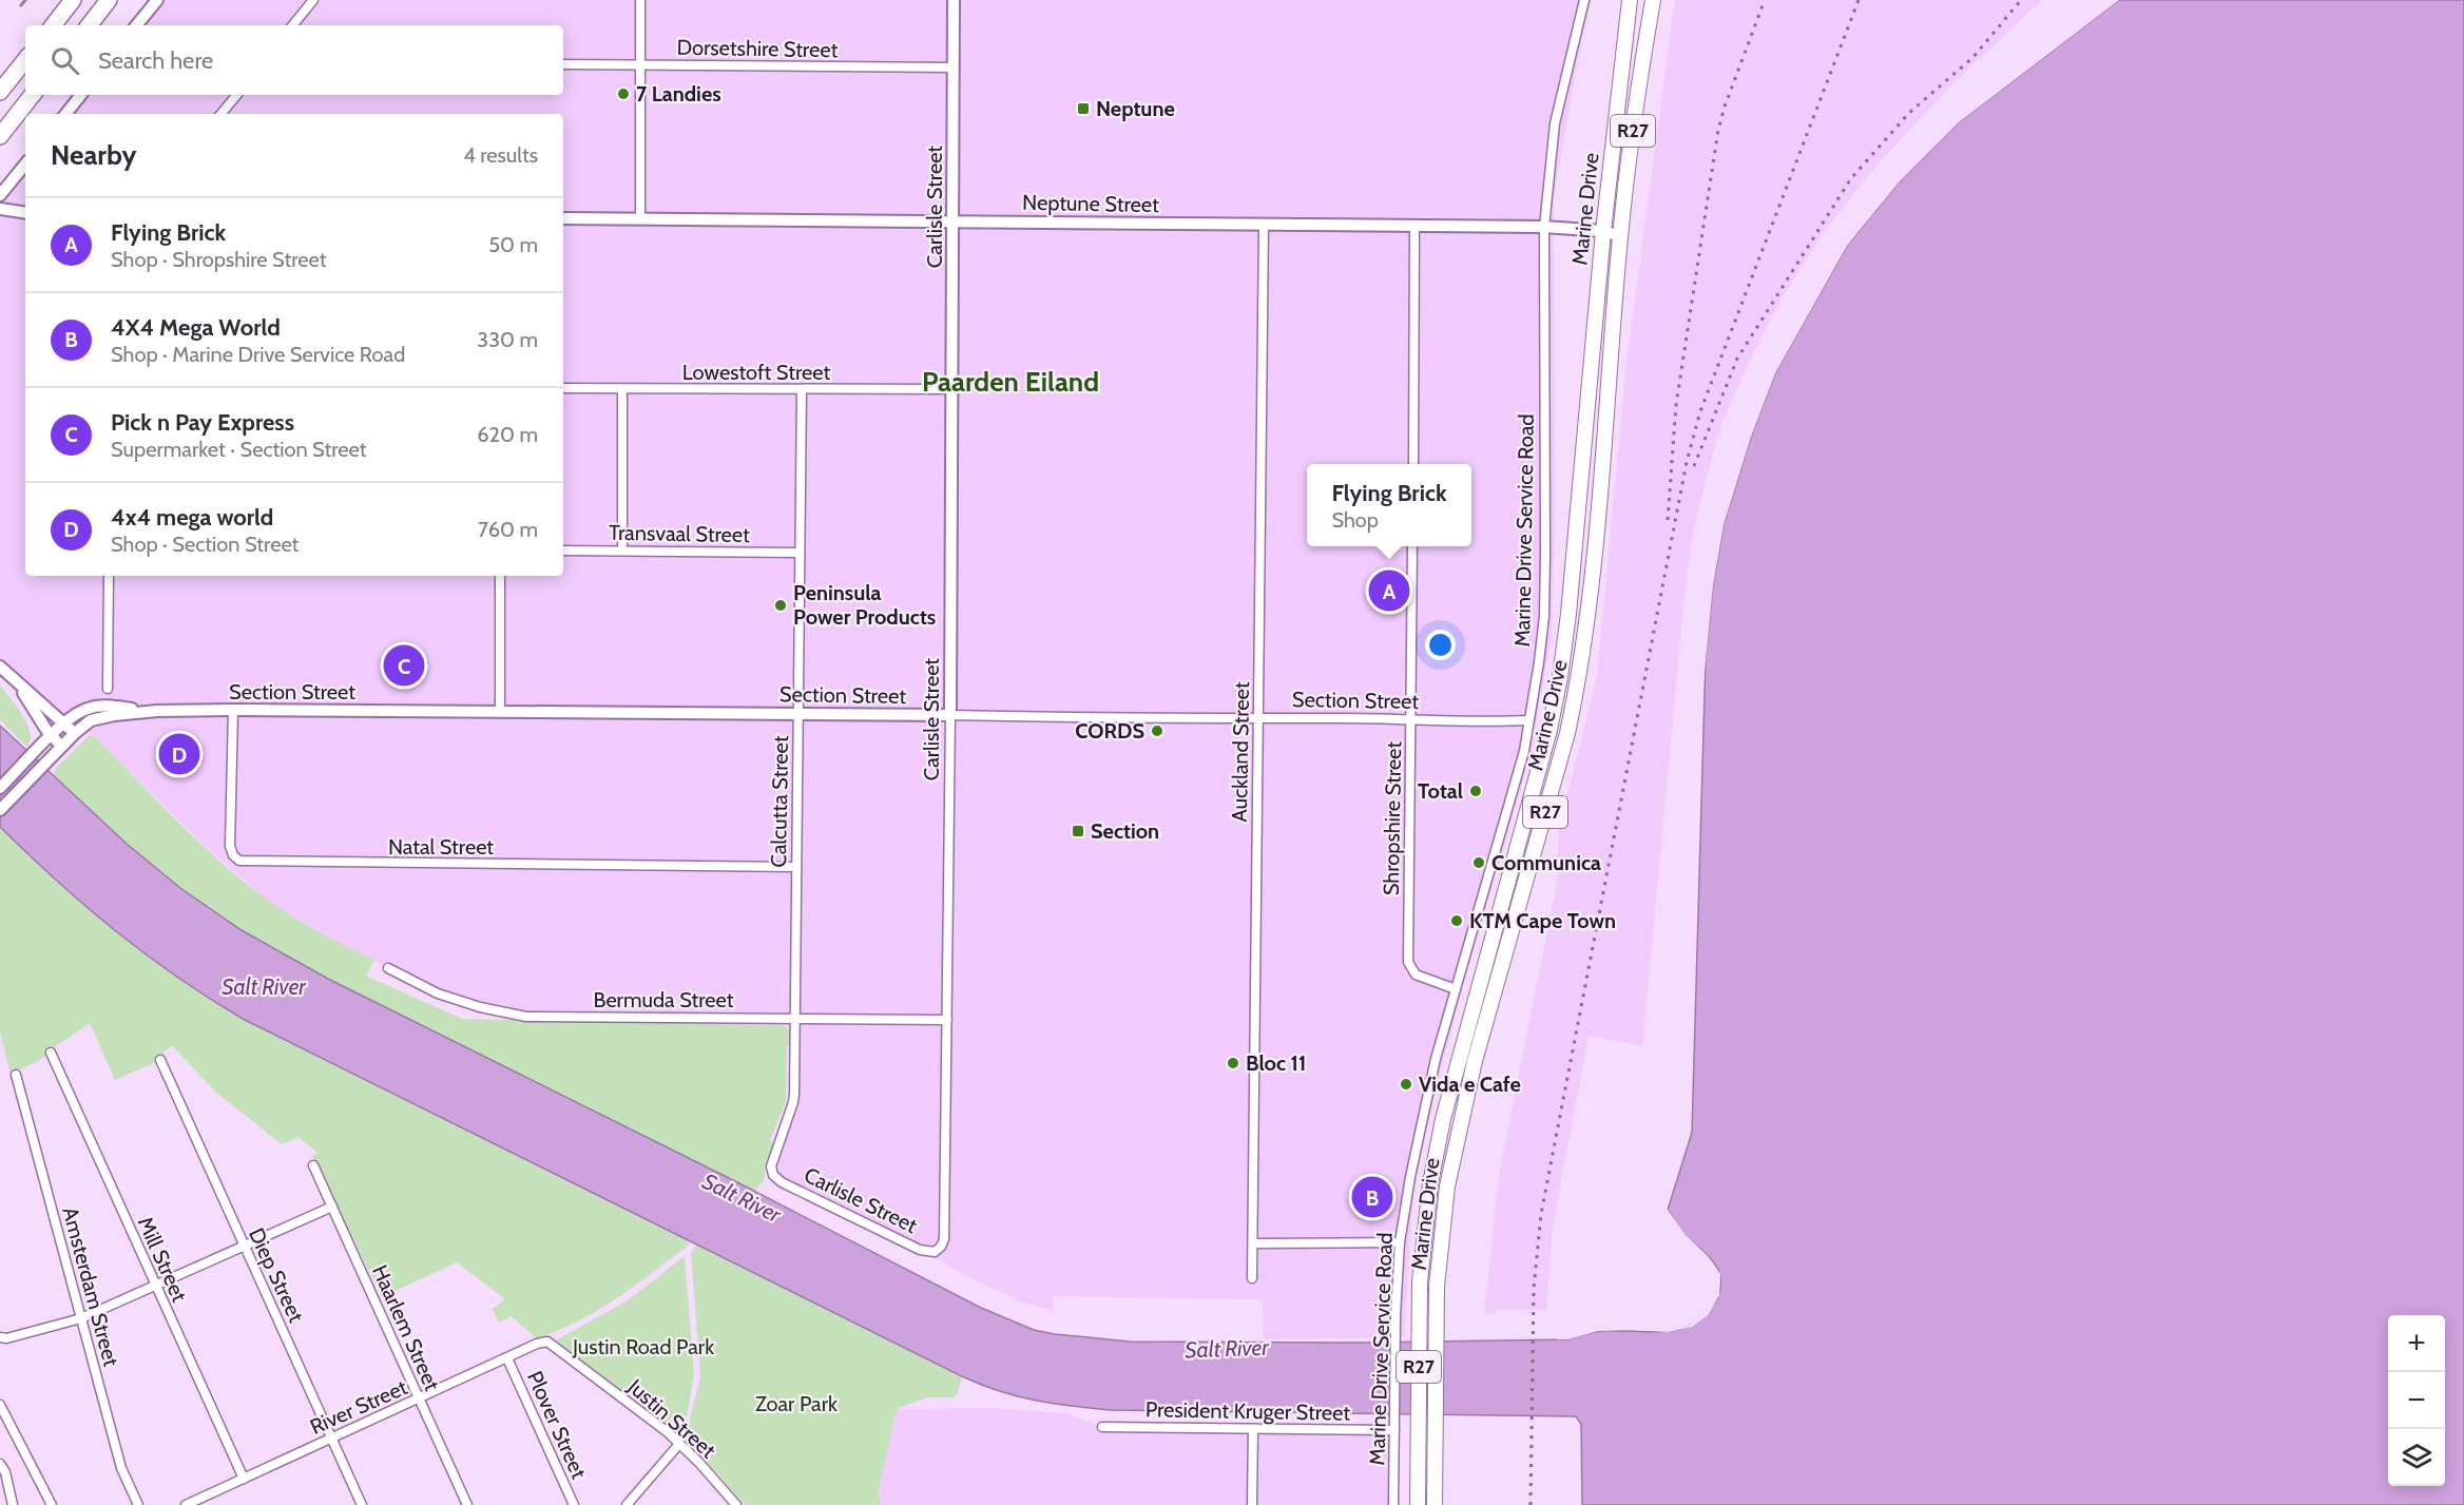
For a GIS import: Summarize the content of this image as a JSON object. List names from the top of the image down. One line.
{"streets":{"main road":["R27","Marine Drive"],"street":["Dorsetshire Street","Neptune Street","Carlisle Street","Lowestoft Street","Marine Drive Service Road","Transvaal Street","Section Street","Auckland Street","Calcutta Street","Shropshire Street","Natal Street","Bermuda Street","Mill Street","Diep Street","Amsterdam Street","Haarlem Street","River Street","President Kruger Street","Justin Street","Plover Street"]},"crossings":[["Dorsetshire Street","Carlisle Street"],["Neptune Street","Carlisle Street"],["Neptune Street","Marine Drive"],["Neptune Street","Marine Drive Service Road"],["Neptune Street","Auckland Street"],["Carlisle Street","Lowestoft Street"],["Carlisle Street","Section Street"],["Carlisle Street","Calcutta Street"],["Carlisle Street","Bermuda Street"],["Lowestoft Street","Calcutta Street"],["Marine Drive Service Road","Section Street"],["Marine Drive Service Road","Shropshire Street"],["Marine Drive Service Road","President Kruger Street"],["Transvaal Street","Calcutta Street"],["Section Street","Auckland Street"],["Section Street","Calcutta Street"],["Section Street","Shropshire Street"],["Section Street","Natal Street"],["Calcutta Street","Natal Street"],["Calcutta Street","Bermuda Street"],["Mill Street","River Street"],["Diep Street","River Street"],["Haarlem Street","River Street"],["River Street","Justin Street"],["River Street","Plover Street"]],"districts":["Paarden Eiland"],"water":["Salt River"],"parks":["Justin Road Park","Zoar Park"],"places":{"other":["7 Landies","Peninsula Power Products","CORDS","Total","Communica","KTM Cape Town","Bloc 11","Vida e Cafe"],"transit":["Neptune","Section"]},"page":{"search":"Search here","heading":["Nearby","4 results"],"list":[{"mark":"A","name":"Flying Brick","note":"Shop · Shropshire Street","value":"50 m"},{"mark":"B","name":"4X4 Mega World","note":"Shop · Marine Drive Service Road","value":"330 m"},{"mark":"C","name":"Pick n Pay Express","note":"Supermarket · Section Street","value":"620 m"},{"mark":"D","name":"4x4 mega world","note":"Shop · Section Street","value":"760 m"}],"popup":["Flying Brick","Shop"],"pins":["A","C","D","B"],"map_buttons":["+","−"]}}
